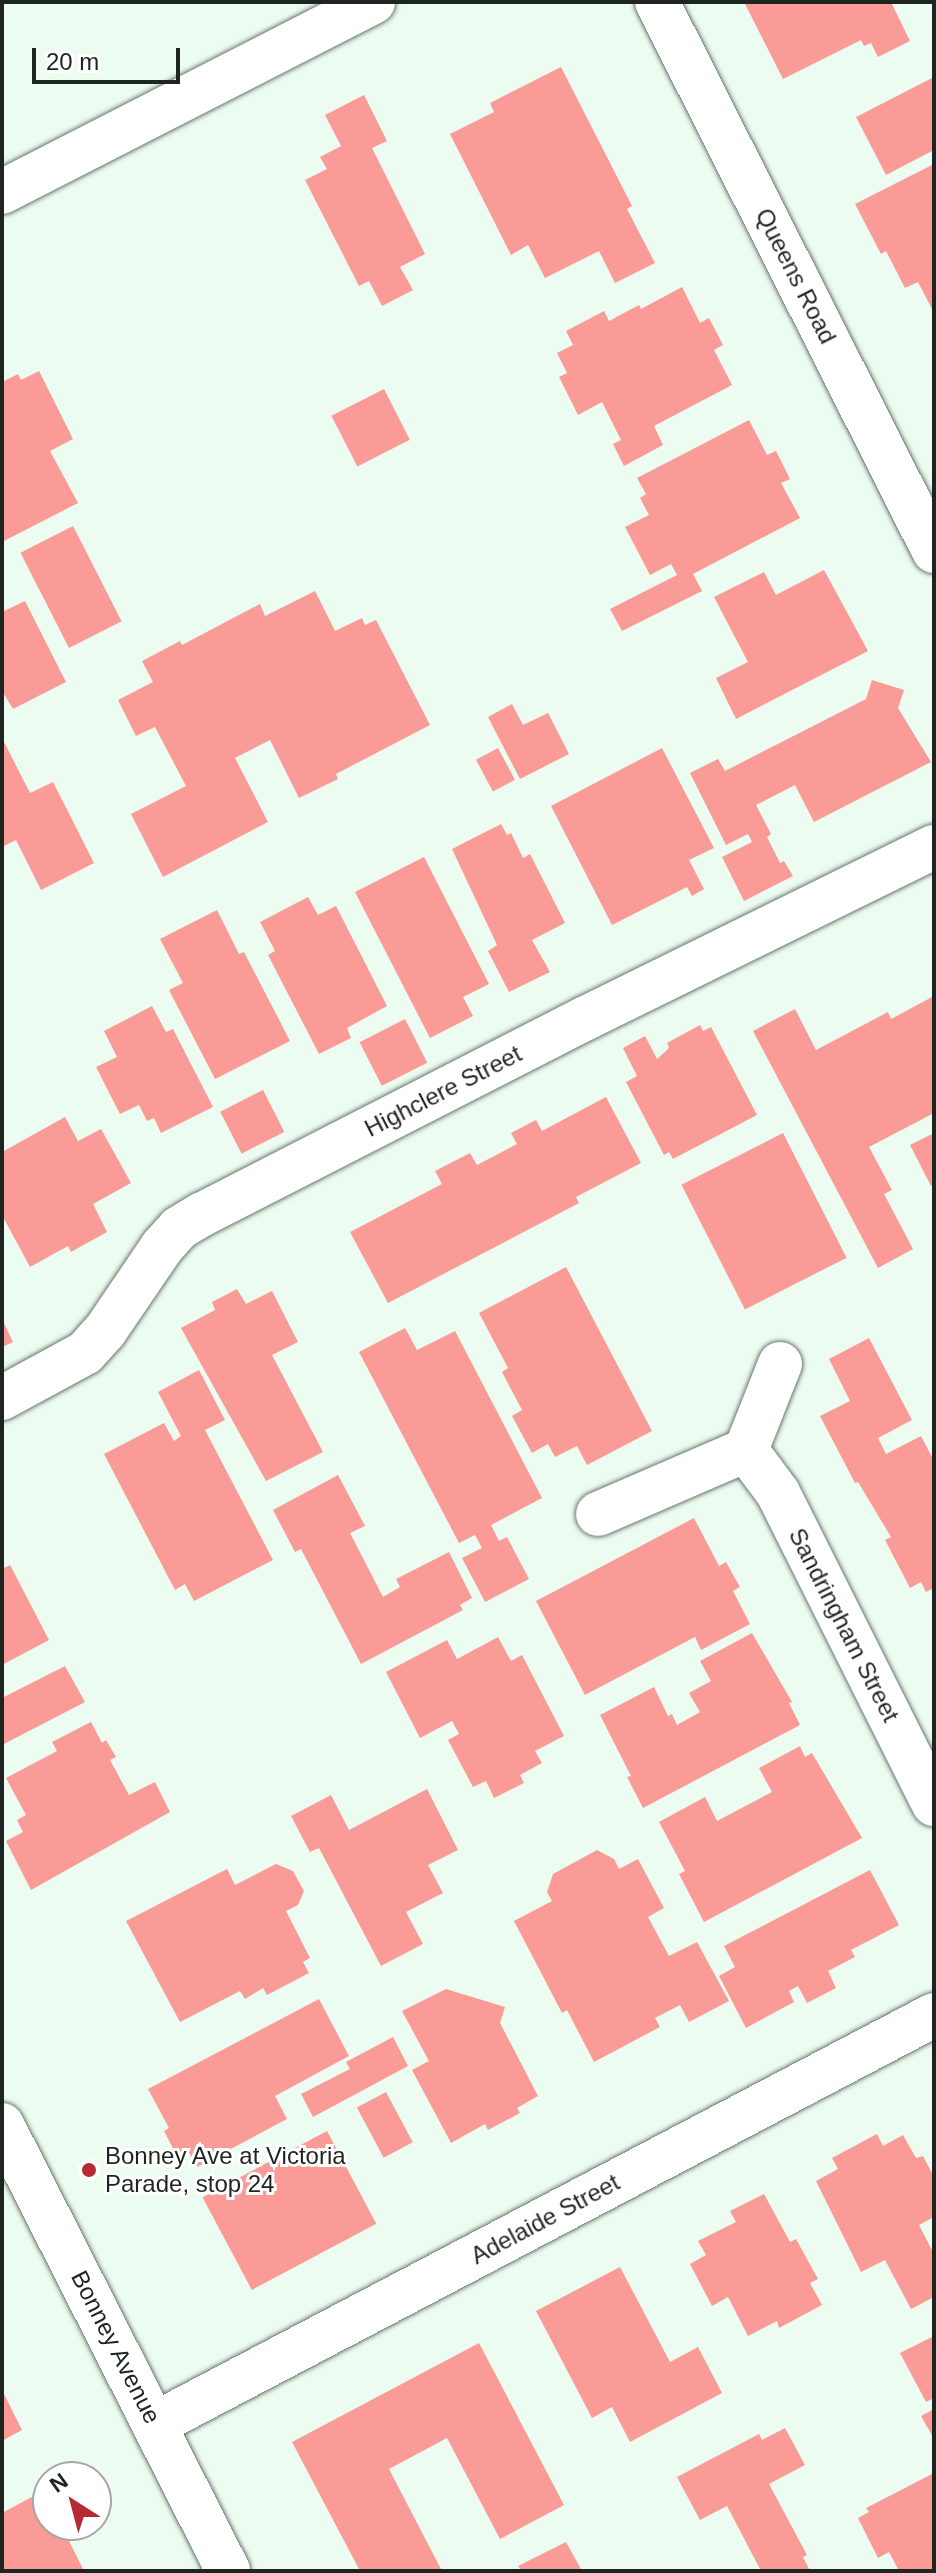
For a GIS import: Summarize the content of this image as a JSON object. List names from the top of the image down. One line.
{"streets":{"street":["Queens Road","Highclere Street","Sandringham Street","Adelaide Street","Bonney Avenue"]},"crossings":[["Adelaide Street","Bonney Avenue"]],"places":["Bonney Ave at Victoria Parade, stop 24"],"scale_bar":"20 m","north":"top left"}
